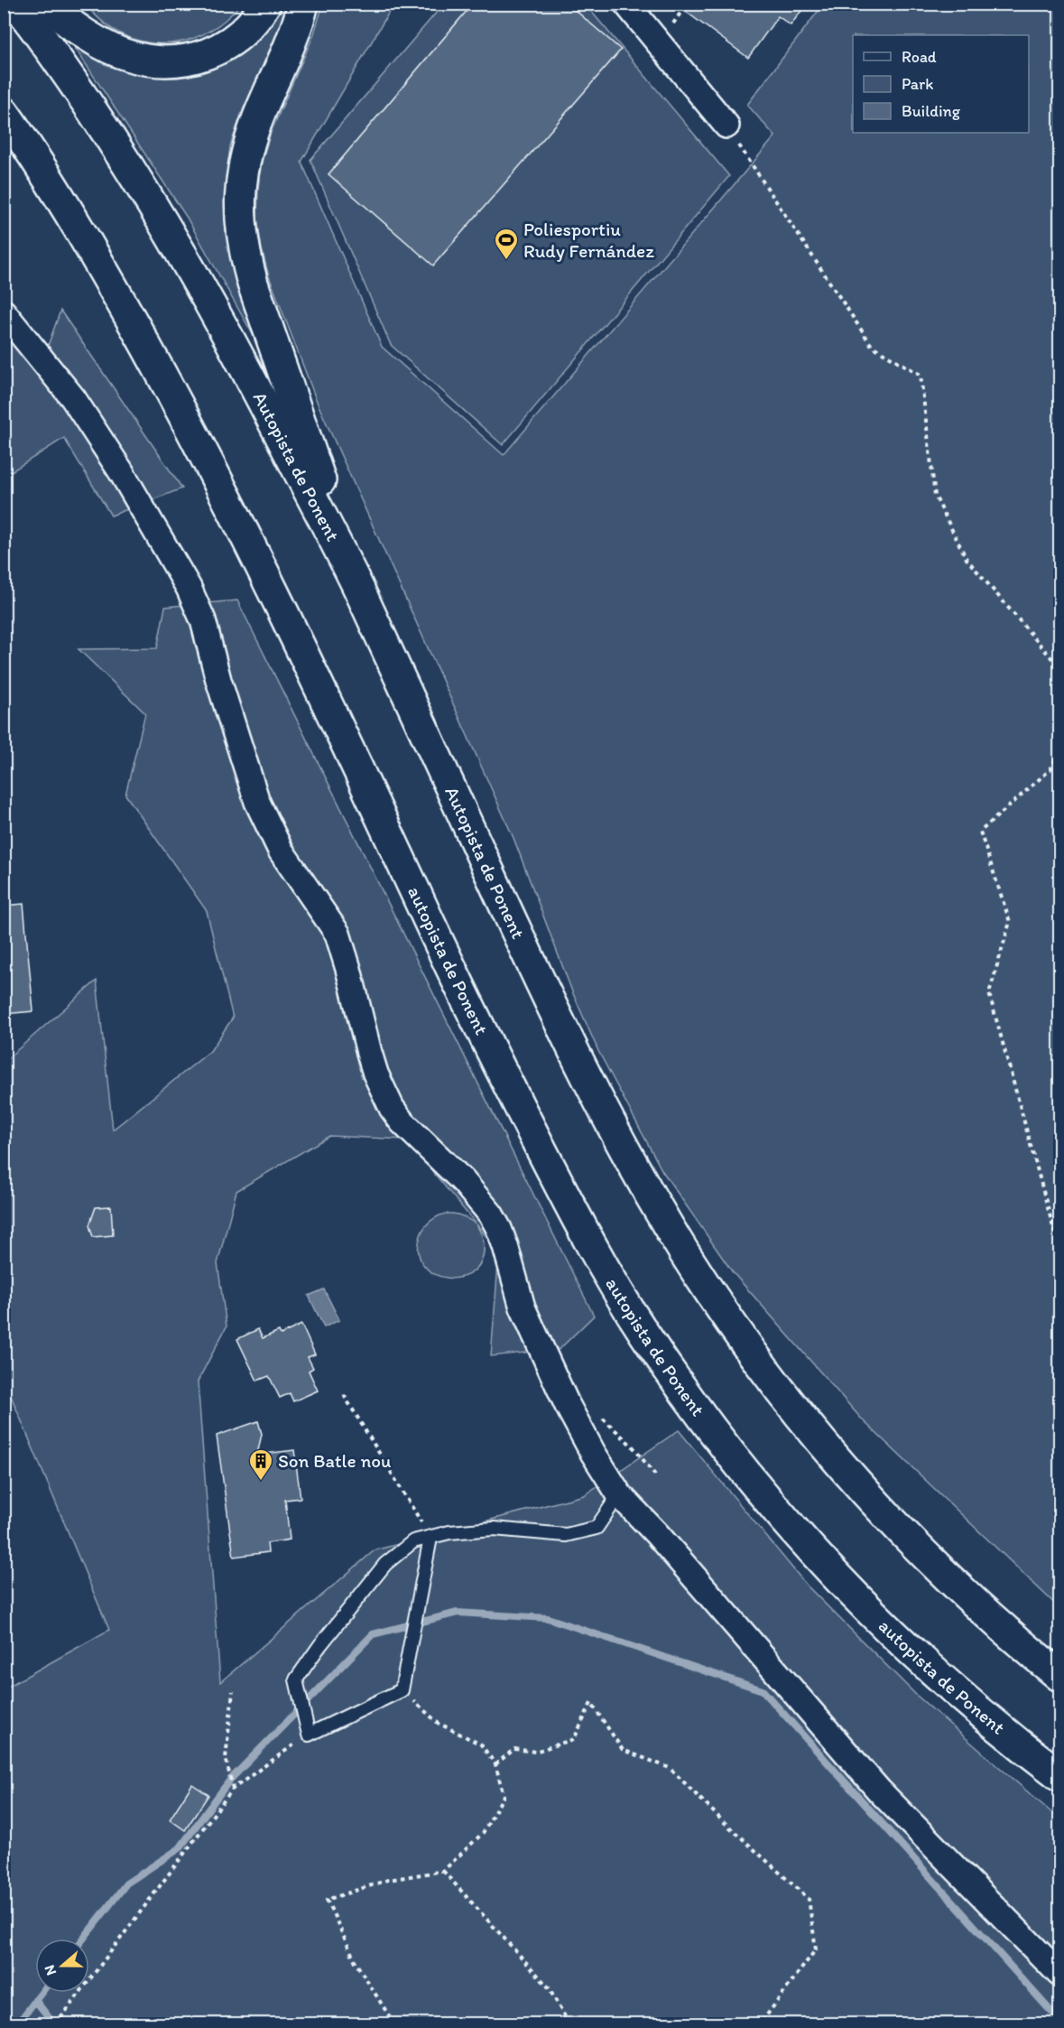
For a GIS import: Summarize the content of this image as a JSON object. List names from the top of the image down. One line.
{"streets":{"highway":["Autopista de Ponent","autopista de Ponent"]},"crossings":[["Autopista de Ponent","autopista de Ponent"]],"places":{"sports":["Poliesportiu Rudy Fernández"],"building":["Son Batle nou"]},"legend":["Road","Park","Building"],"north":"left"}
